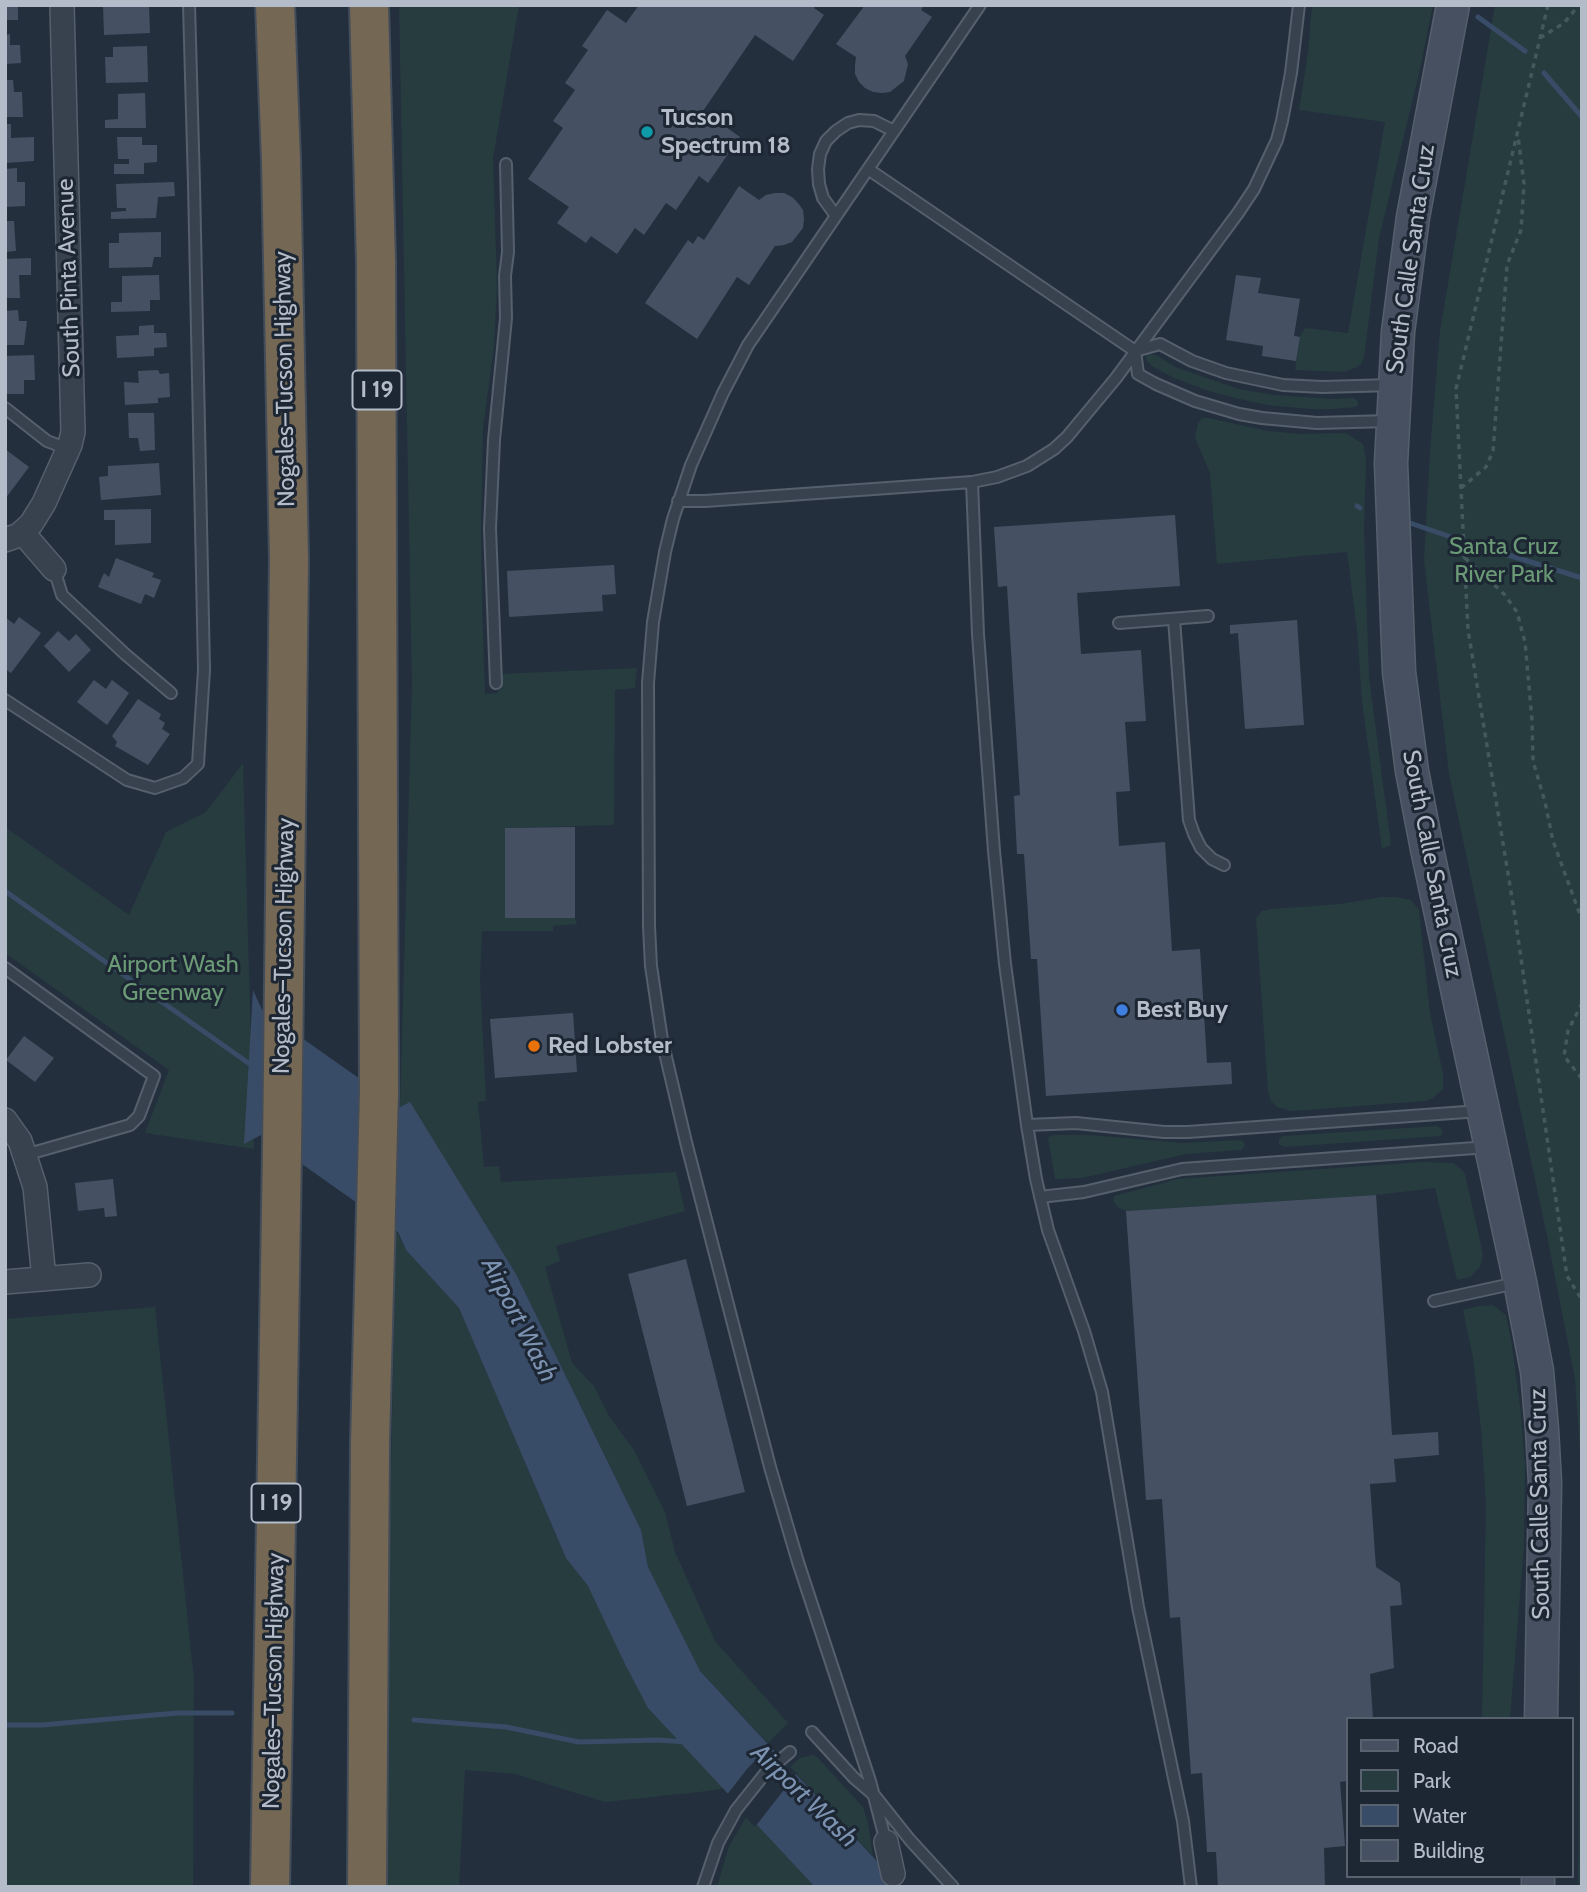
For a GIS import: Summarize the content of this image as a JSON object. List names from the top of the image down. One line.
{"streets":{"highway":["Nogales–Tucson Highway","I 19"],"street":["South Calle Santa Cruz","South Pinta Avenue"]},"water":["Airport Wash"],"parks":["Santa Cruz River Park","Airport Wash Greenway"],"places":["Tucson Spectrum 18","Best Buy","Red Lobster"],"legend":["Road","Park","Water","Building"]}
